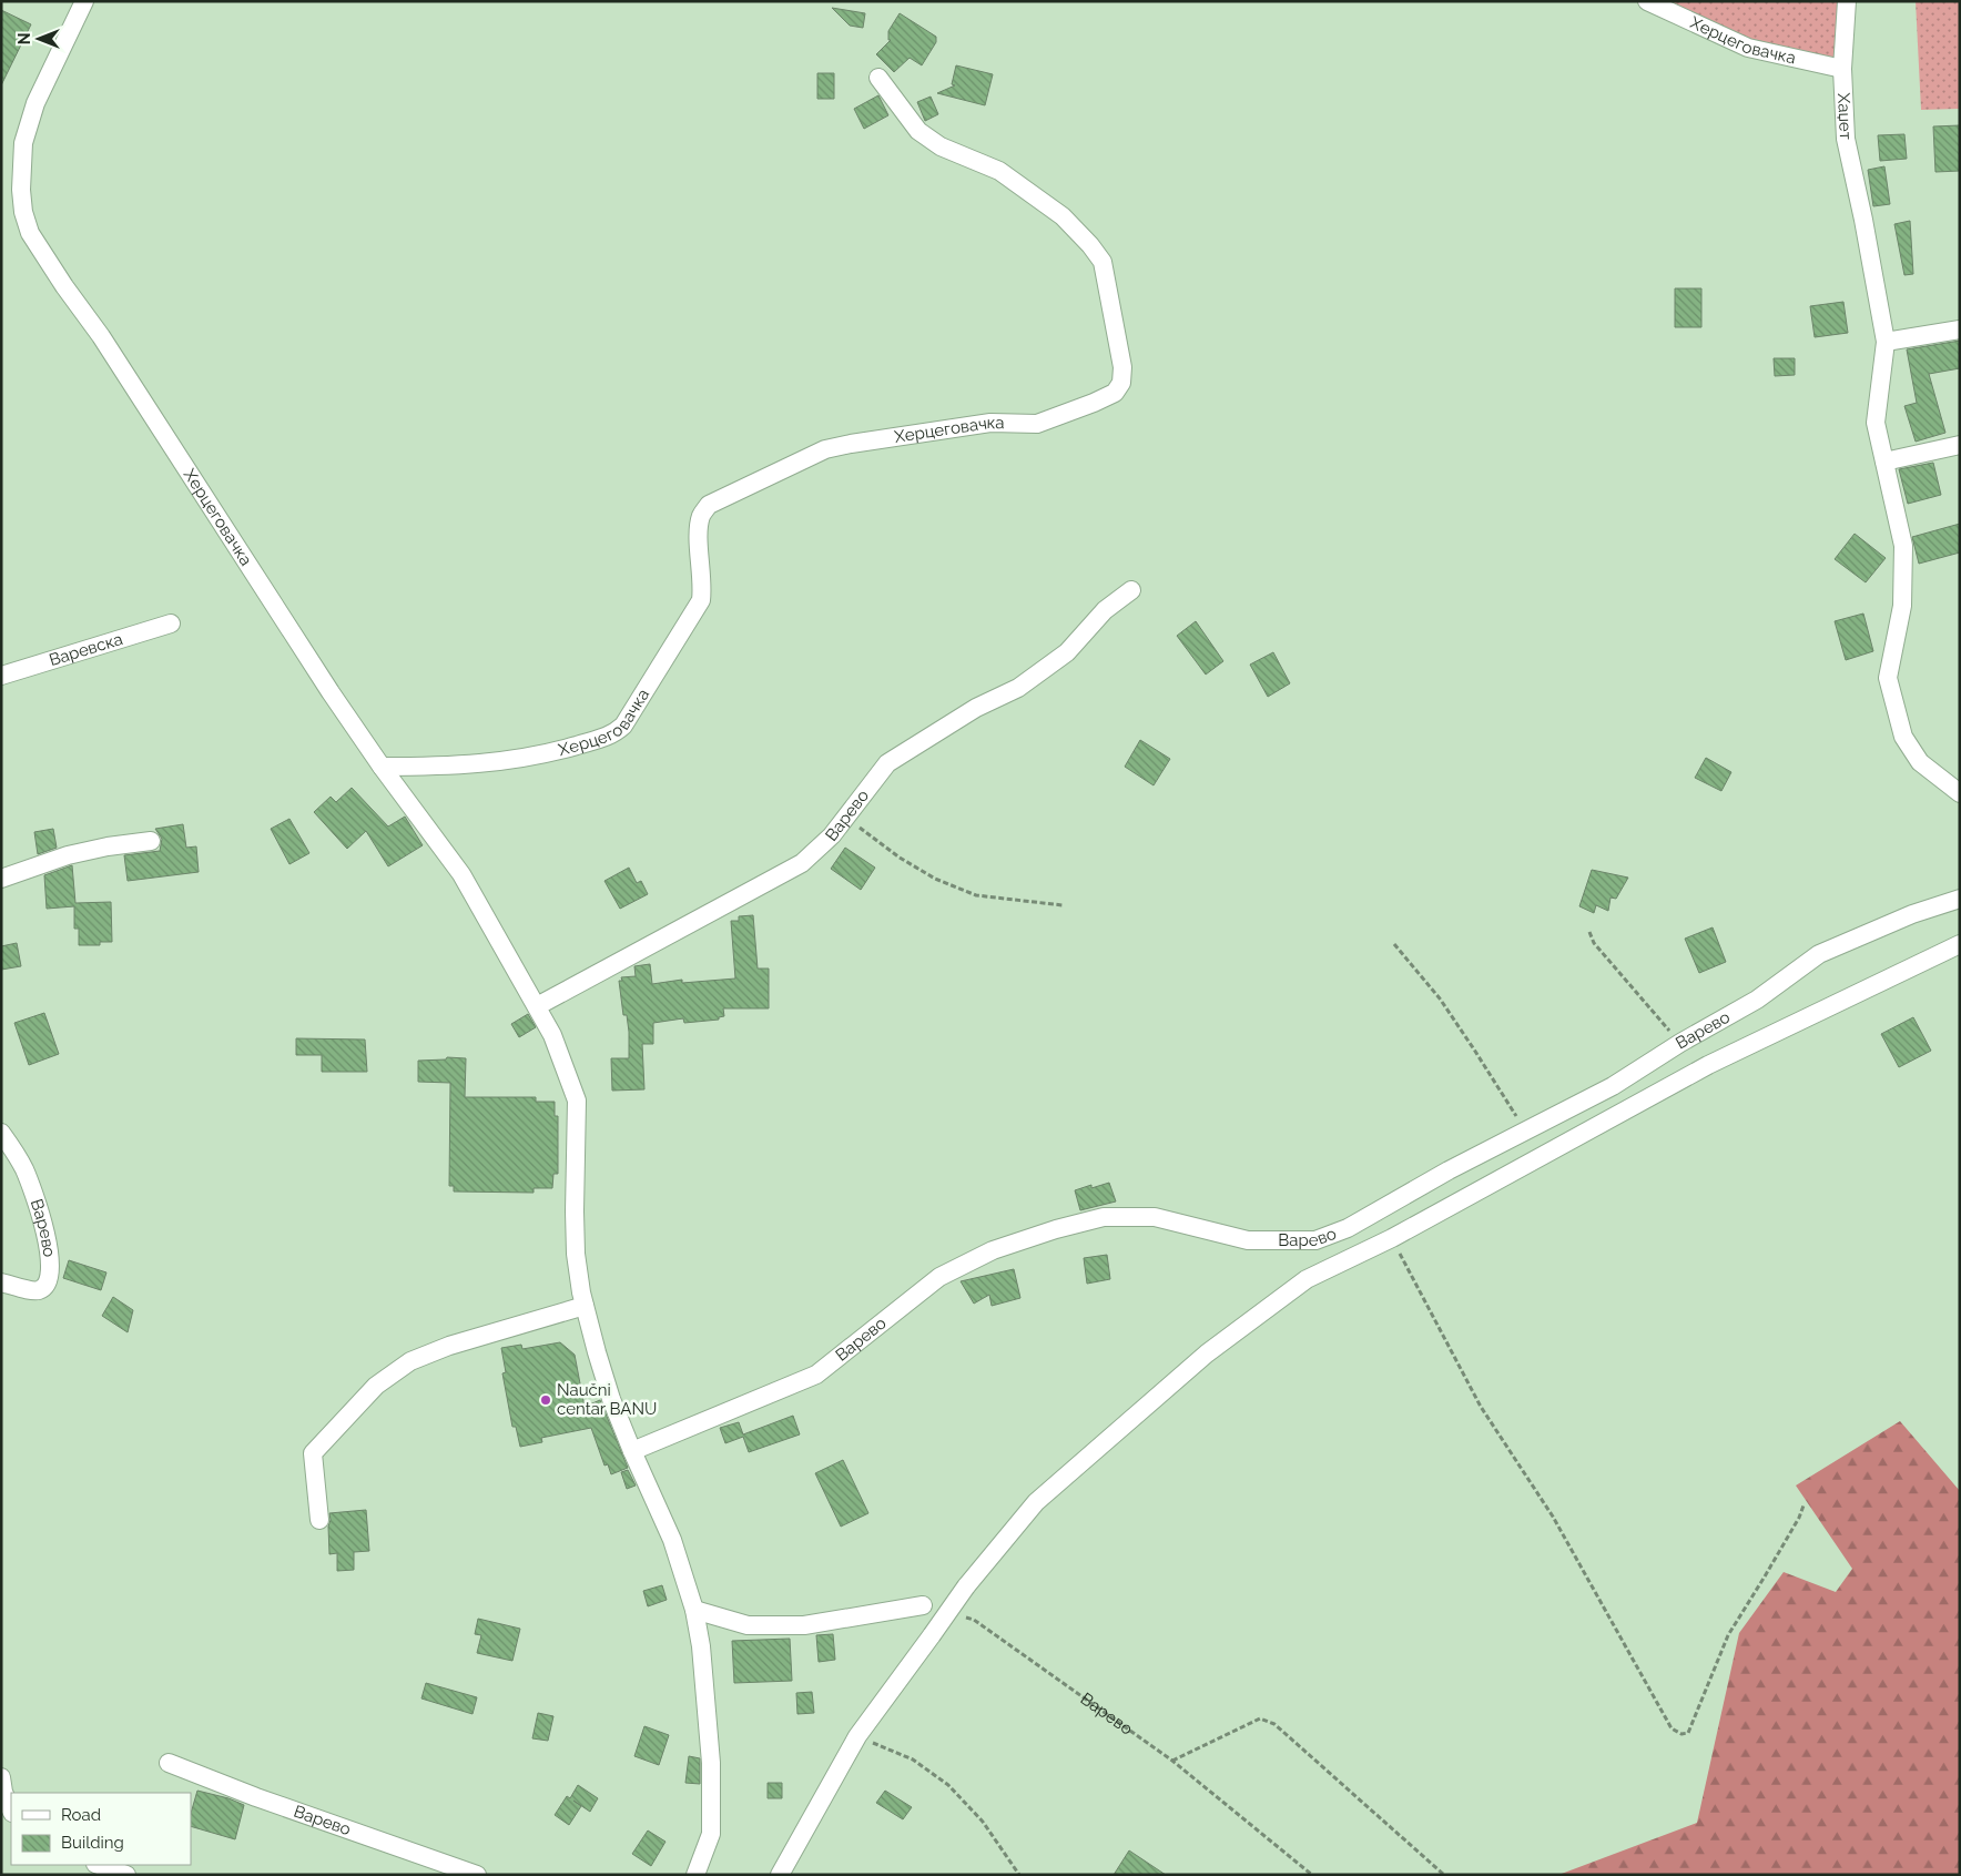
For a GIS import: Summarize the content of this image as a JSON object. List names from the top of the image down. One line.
{"streets":{"street":["Херцеговачка","Хаџет","Варевска","Варево"]},"crossings":[["Херцеговачка","Хаџет"]],"places":["Naučni centar BANU"],"legend":["Road","Building"],"north":"left"}
